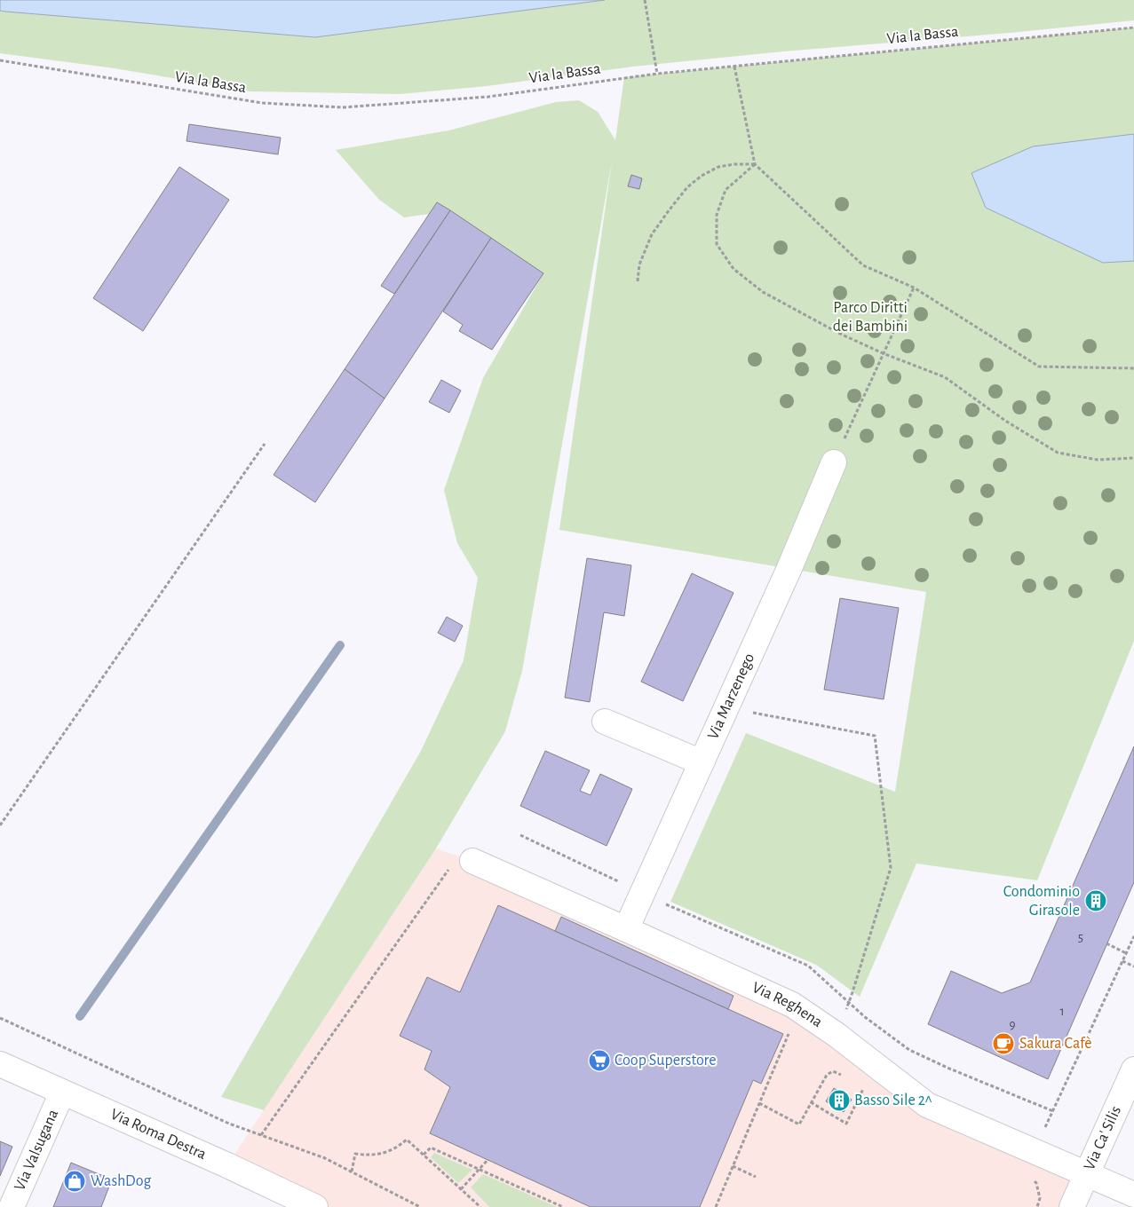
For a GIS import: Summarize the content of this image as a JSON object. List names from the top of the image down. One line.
{"streets":{"street":["Via Marzenego","Via Reghena","Via Roma Destra","Via Ca' Silis","Via Valsugana"],"path":["Via la Bassa"]},"crossings":[["Via Marzenego","Via Reghena"],["Via Reghena","Via Ca' Silis"],["Via Roma Destra","Via Valsugana"]],"parks":["Parco Diritti dei Bambini"],"places":{"building":["Condominio Girasole","Basso Sile 2^"],"cafe":["Sakura Cafè"],"supermarket":["Coop Superstore"],"shop":["WashDog"]},"house_numbers":["5","1","9"]}
